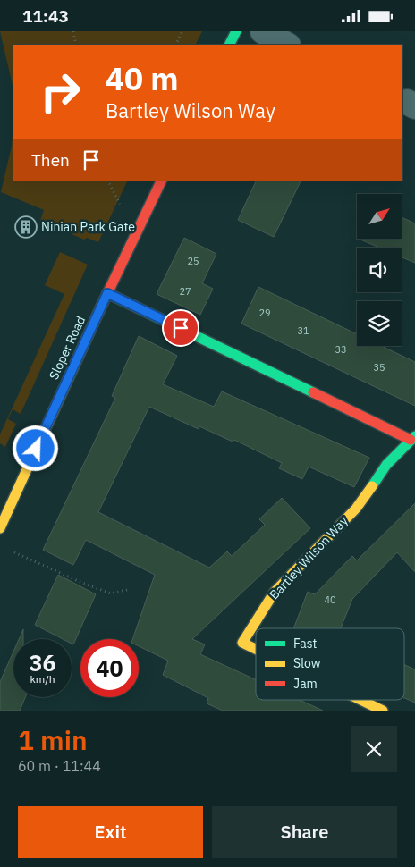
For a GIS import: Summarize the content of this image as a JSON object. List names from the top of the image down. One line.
{"streets":{"street":["Sloper Road","Bartley Wilson Way"]},"crossings":[["Sloper Road","Bartley Wilson Way"]],"places":{"building":["Ninian Park Gate"]},"house_numbers":["25","27","29","31","33","35","40"],"legend":["Fast","Slow","Jam"],"north":"top right","page":{"status":"11:43","turn":["40 m","Bartley Wilson Way"],"then":"Then","speed":"36 km/h","limit":"40","heading":["1 min","60 m · 11:44"],"buttons":["Exit","Share"]}}
